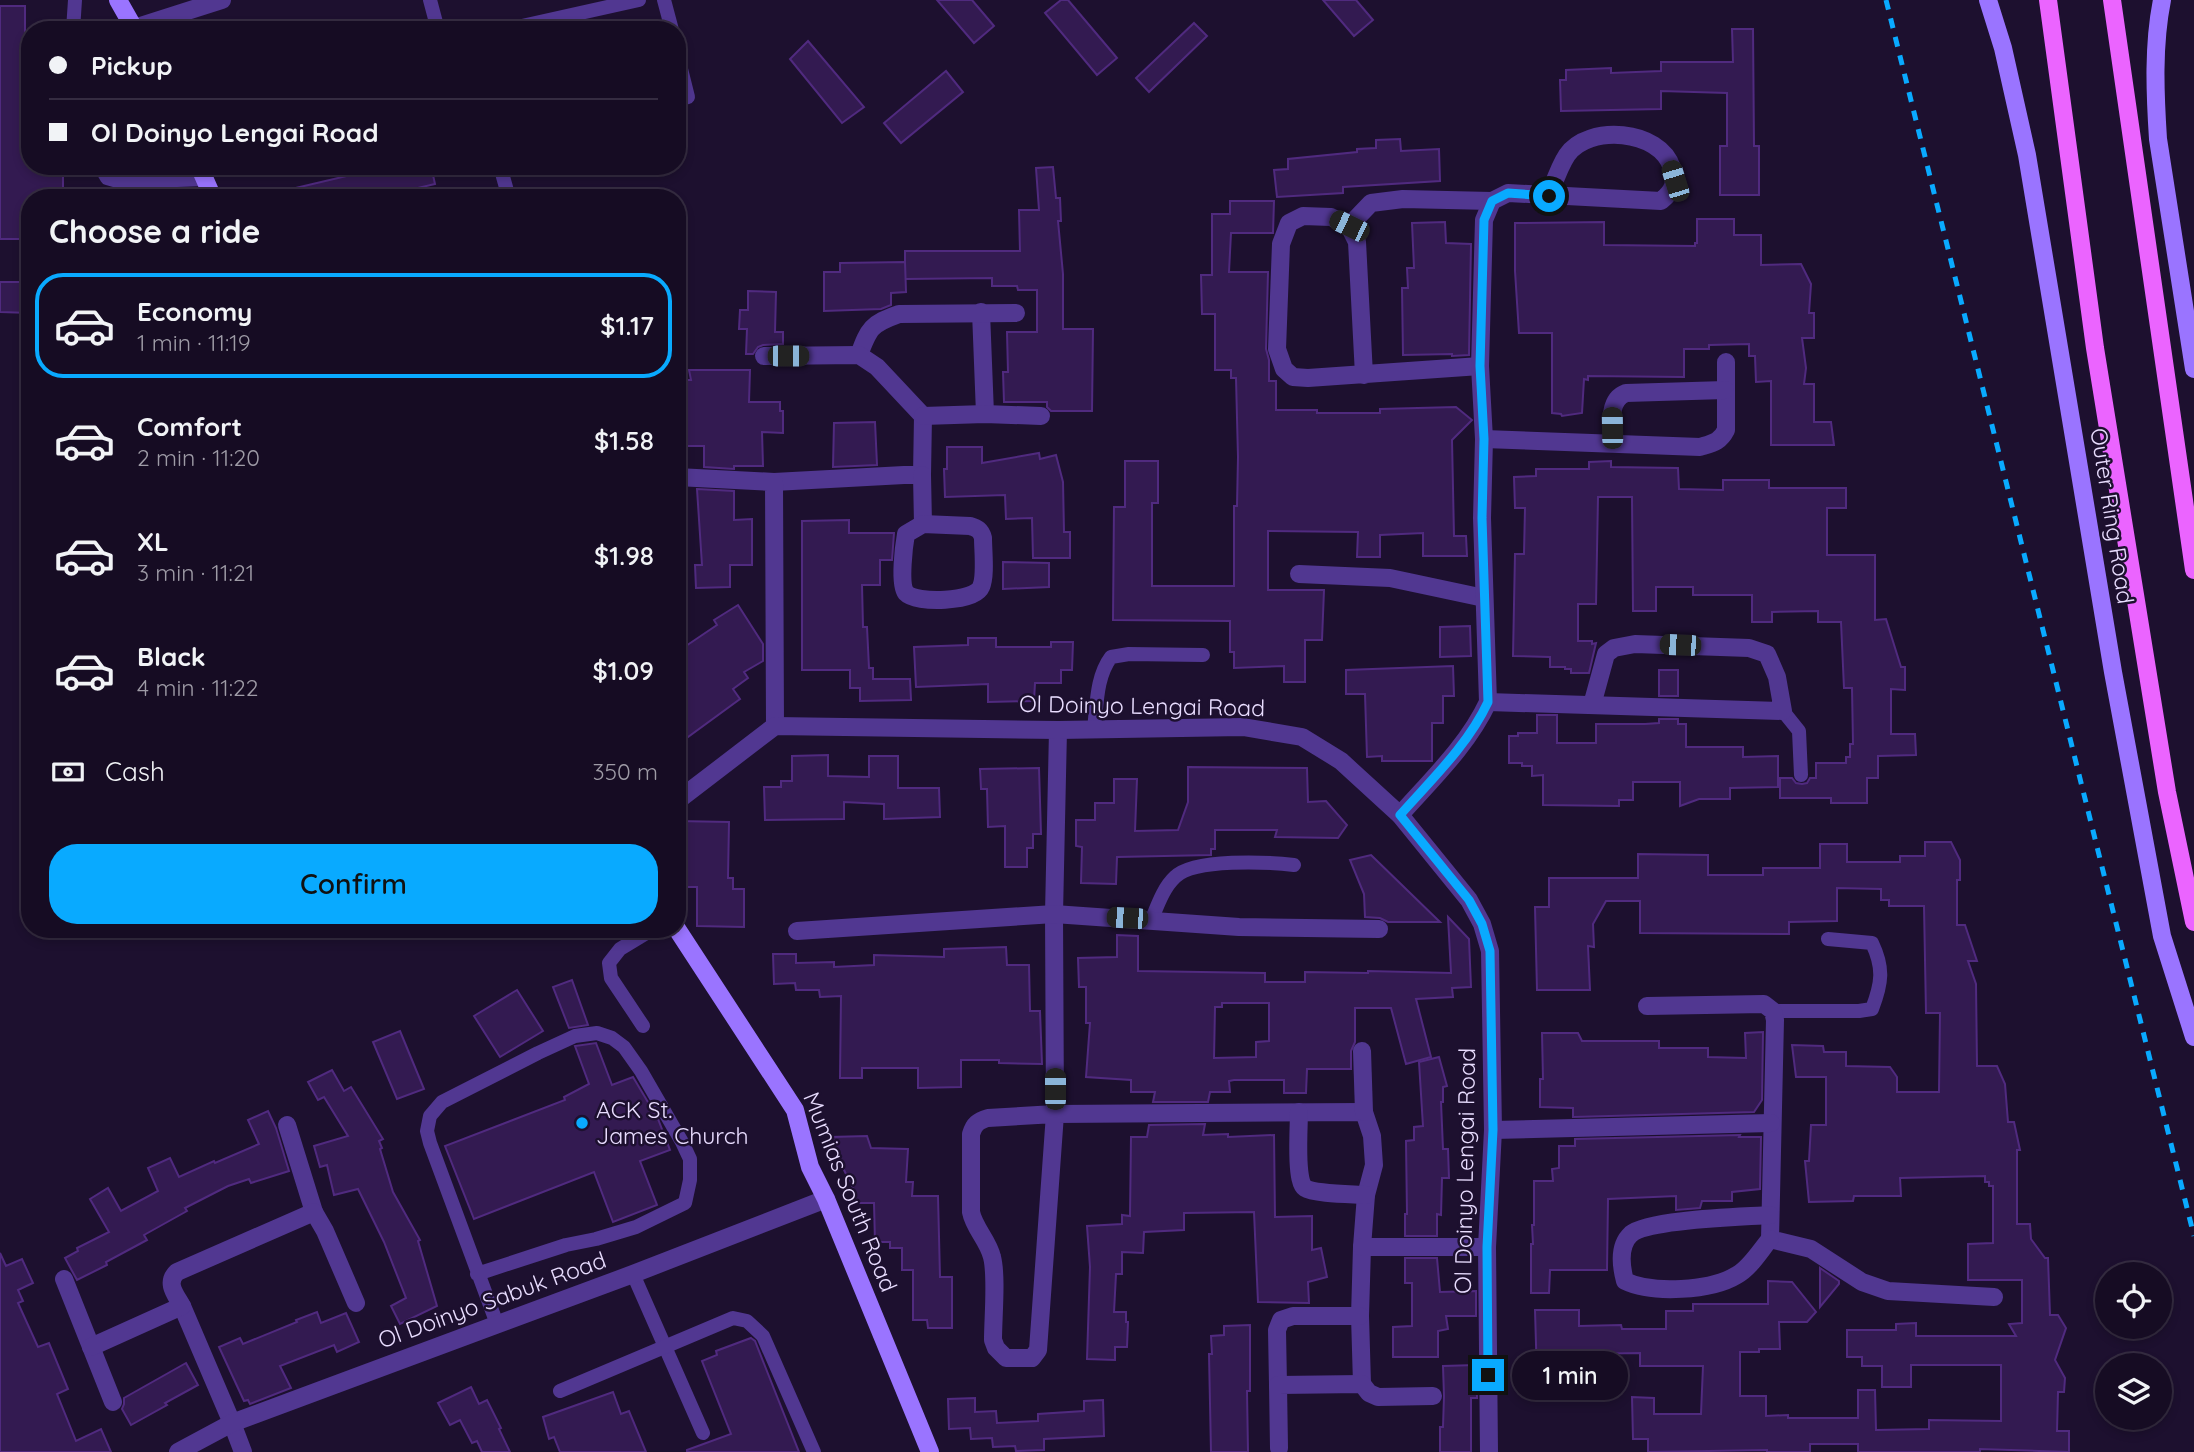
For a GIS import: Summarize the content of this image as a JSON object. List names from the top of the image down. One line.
{"streets":{"main road":["Outer Ring Road","Mumias South Road"],"street":["Ol Doinyo Lengai Road","Ol Doinyo Sabuk Road"]},"crossings":[["Mumias South Road","Ol Doinyo Sabuk Road"]],"places":["ACK St. James Church"],"page":{"banner":["Pickup","Ol Doinyo Lengai Road"],"heading":"Choose a ride","list":[{"name":"Economy","note":"1 min · 11:19","value":"$1.17"},{"name":"Comfort","note":"2 min · 11:20","value":"$1.58"},{"name":"XL","note":"3 min · 11:21","value":"$1.98"},{"name":"Black","note":"4 min · 11:22","value":"$1.09"}],"pay":["Cash","350 m"],"buttons":"Confirm","bubble":"1 min"}}
